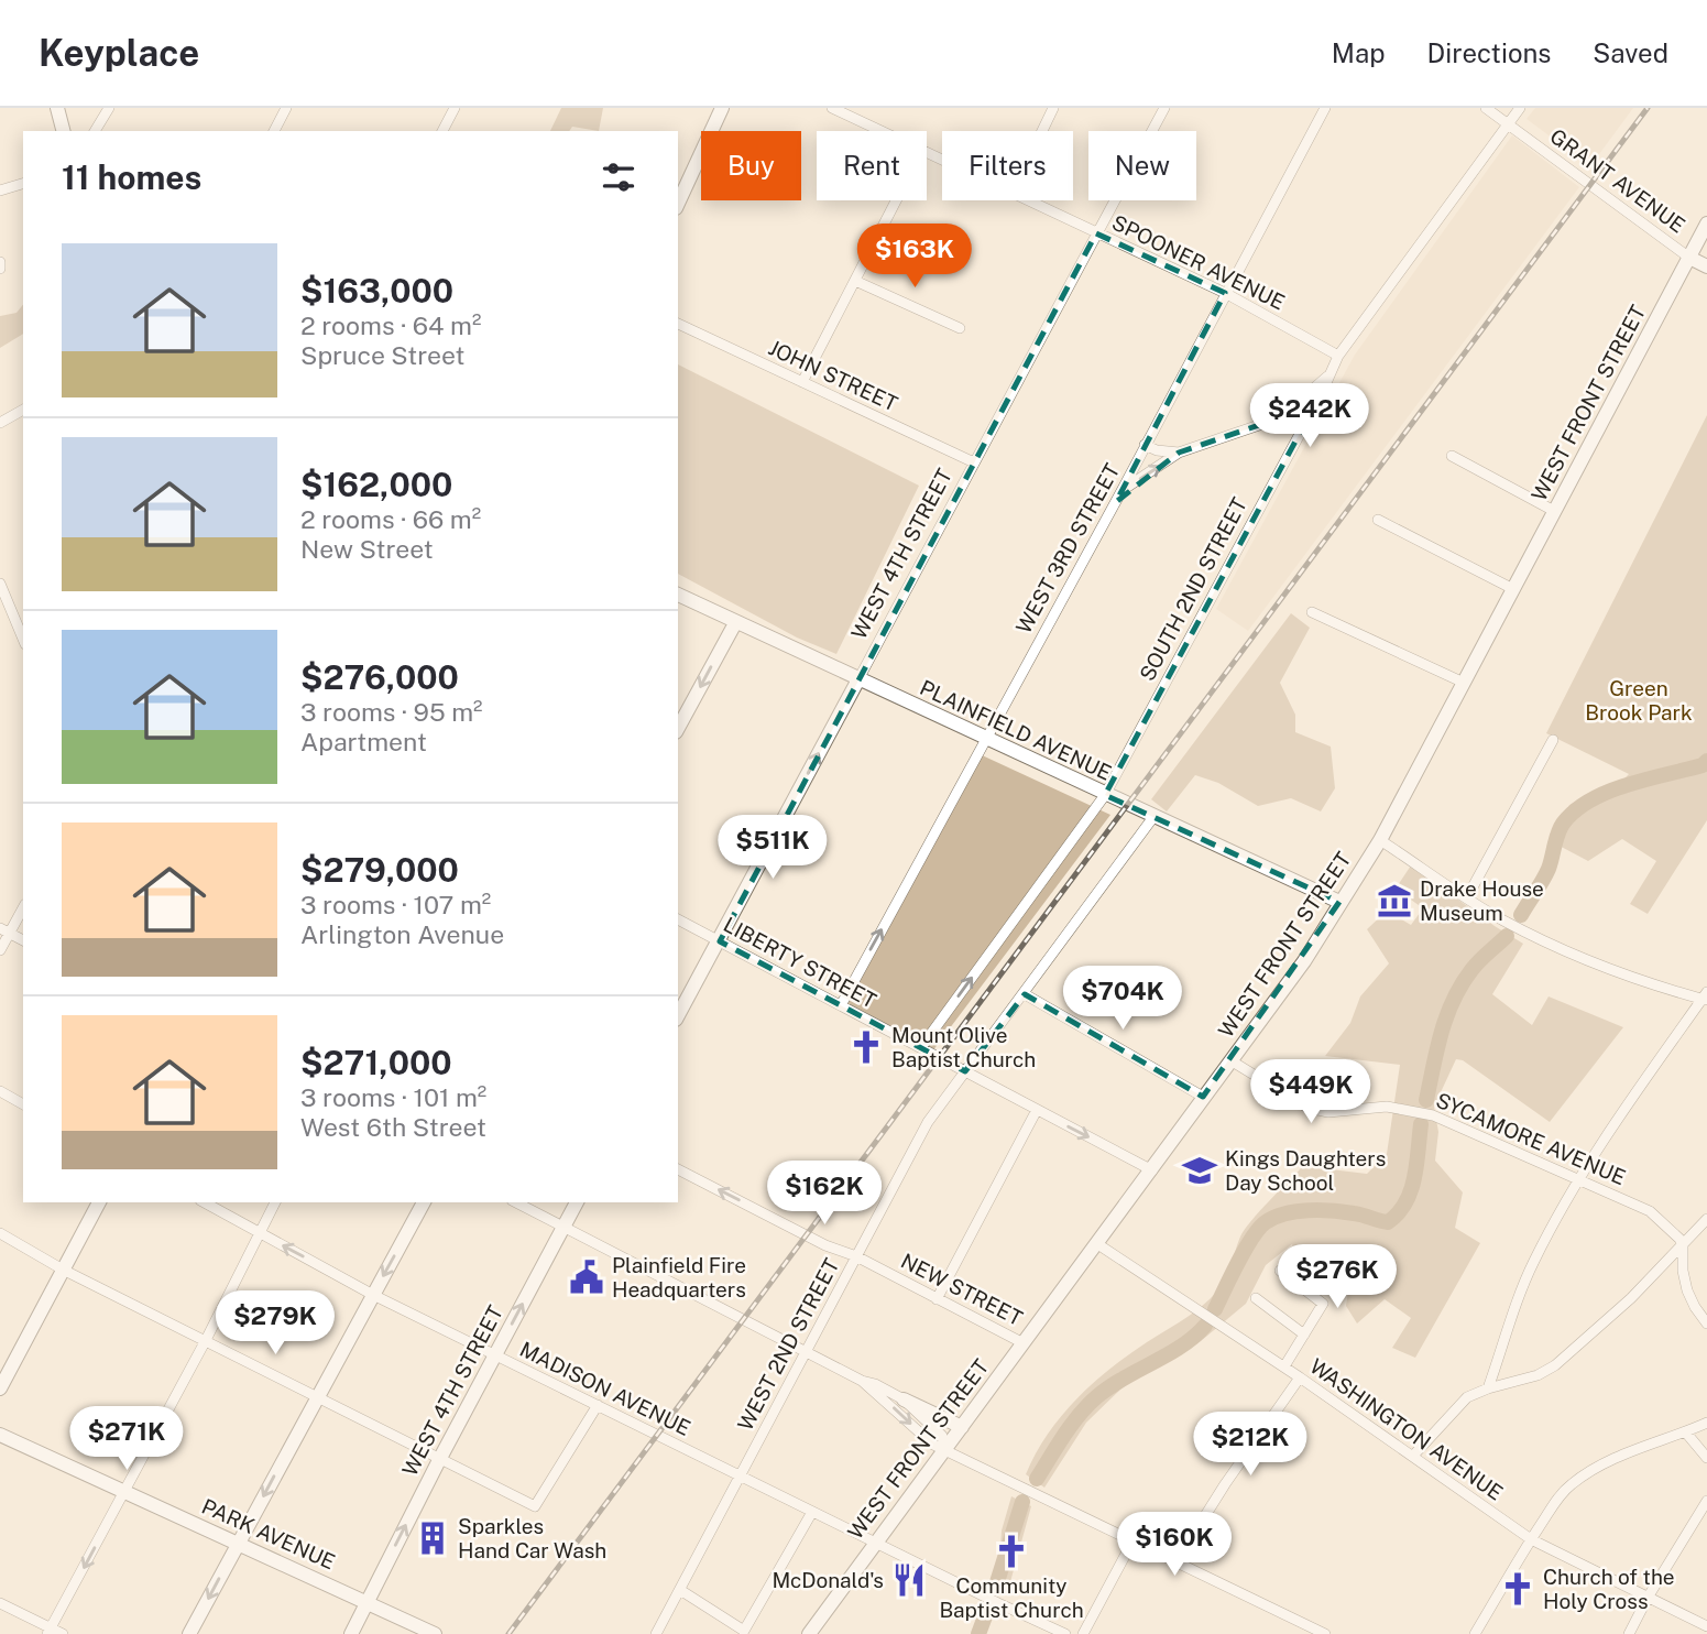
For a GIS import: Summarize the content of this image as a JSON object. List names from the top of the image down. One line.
{"streets":{"main road":["WEST FRONT STREET","WEST 4TH STREET","PLAINFIELD AVENUE","PARK AVENUE"],"street":["GRANT AVENUE","SPOONER AVENUE","JOHN STREET","WEST 3RD STREET","SOUTH 2ND STREET","LIBERTY STREET","SYCAMORE AVENUE","NEW STREET","WEST 2ND STREET","MADISON AVENUE","WASHINGTON AVENUE"]},"crossings":[["GRANT AVENUE","WEST FRONT STREET"],["GRANT AVENUE","SOUTH 2ND STREET"],["SPOONER AVENUE","WEST 3RD STREET"],["SPOONER AVENUE","WEST 4TH STREET"],["SPOONER AVENUE","SOUTH 2ND STREET"],["JOHN STREET","WEST 4TH STREET"],["WEST FRONT STREET","PLAINFIELD AVENUE"],["WEST FRONT STREET","LIBERTY STREET"],["WEST FRONT STREET","SYCAMORE AVENUE"],["WEST FRONT STREET","NEW STREET"],["WEST FRONT STREET","MADISON AVENUE"],["WEST FRONT STREET","WASHINGTON AVENUE"],["WEST 3RD STREET","PLAINFIELD AVENUE"],["WEST 3RD STREET","LIBERTY STREET"],["WEST 4TH STREET","PLAINFIELD AVENUE"],["WEST 4TH STREET","LIBERTY STREET"],["WEST 4TH STREET","MADISON AVENUE"],["WEST 4TH STREET","PARK AVENUE"],["SOUTH 2ND STREET","PLAINFIELD AVENUE"],["SOUTH 2ND STREET","LIBERTY STREET"],["PLAINFIELD AVENUE","WEST 2ND STREET"],["LIBERTY STREET","WEST 2ND STREET"],["NEW STREET","WEST 2ND STREET"],["WEST 2ND STREET","MADISON AVENUE"]],"one_way":["WEST 4TH STREET","NEW STREET"],"parks":["Green Brook Park"],"places":{"museum":["Drake House Museum"],"church":["Mount Olive Baptist Church","Community Baptist Church","Church of the Holy Cross"],"school or university":["Kings Daughters Day School"],"public building":["Plainfield Fire Headquarters"],"building":["Sparkles Hand Car Wash"],"restaurant":["McDonald's"]},"page":{"header":"Keyplace","nav":["Map","Directions","Saved"],"chip":["Buy","Rent","Filters","New"],"heading":"11 homes","price":["$163K","$242K","$511K","$704K","$449K","$162K","$276K","$279K","$271K","$212K","$160K"],"list":[{"name":"$163,000","note":"2 rooms · 64 m² · Spruce Street"},{"name":"$162,000","note":"2 rooms · 66 m² · New Street"},{"name":"$276,000","note":"3 rooms · 95 m² · Apartment"},{"name":"$279,000","note":"3 rooms · 107 m² · Arlington Avenue"},{"name":"$271,000","note":"3 rooms · 101 m² · West 6th Street"}]}}
